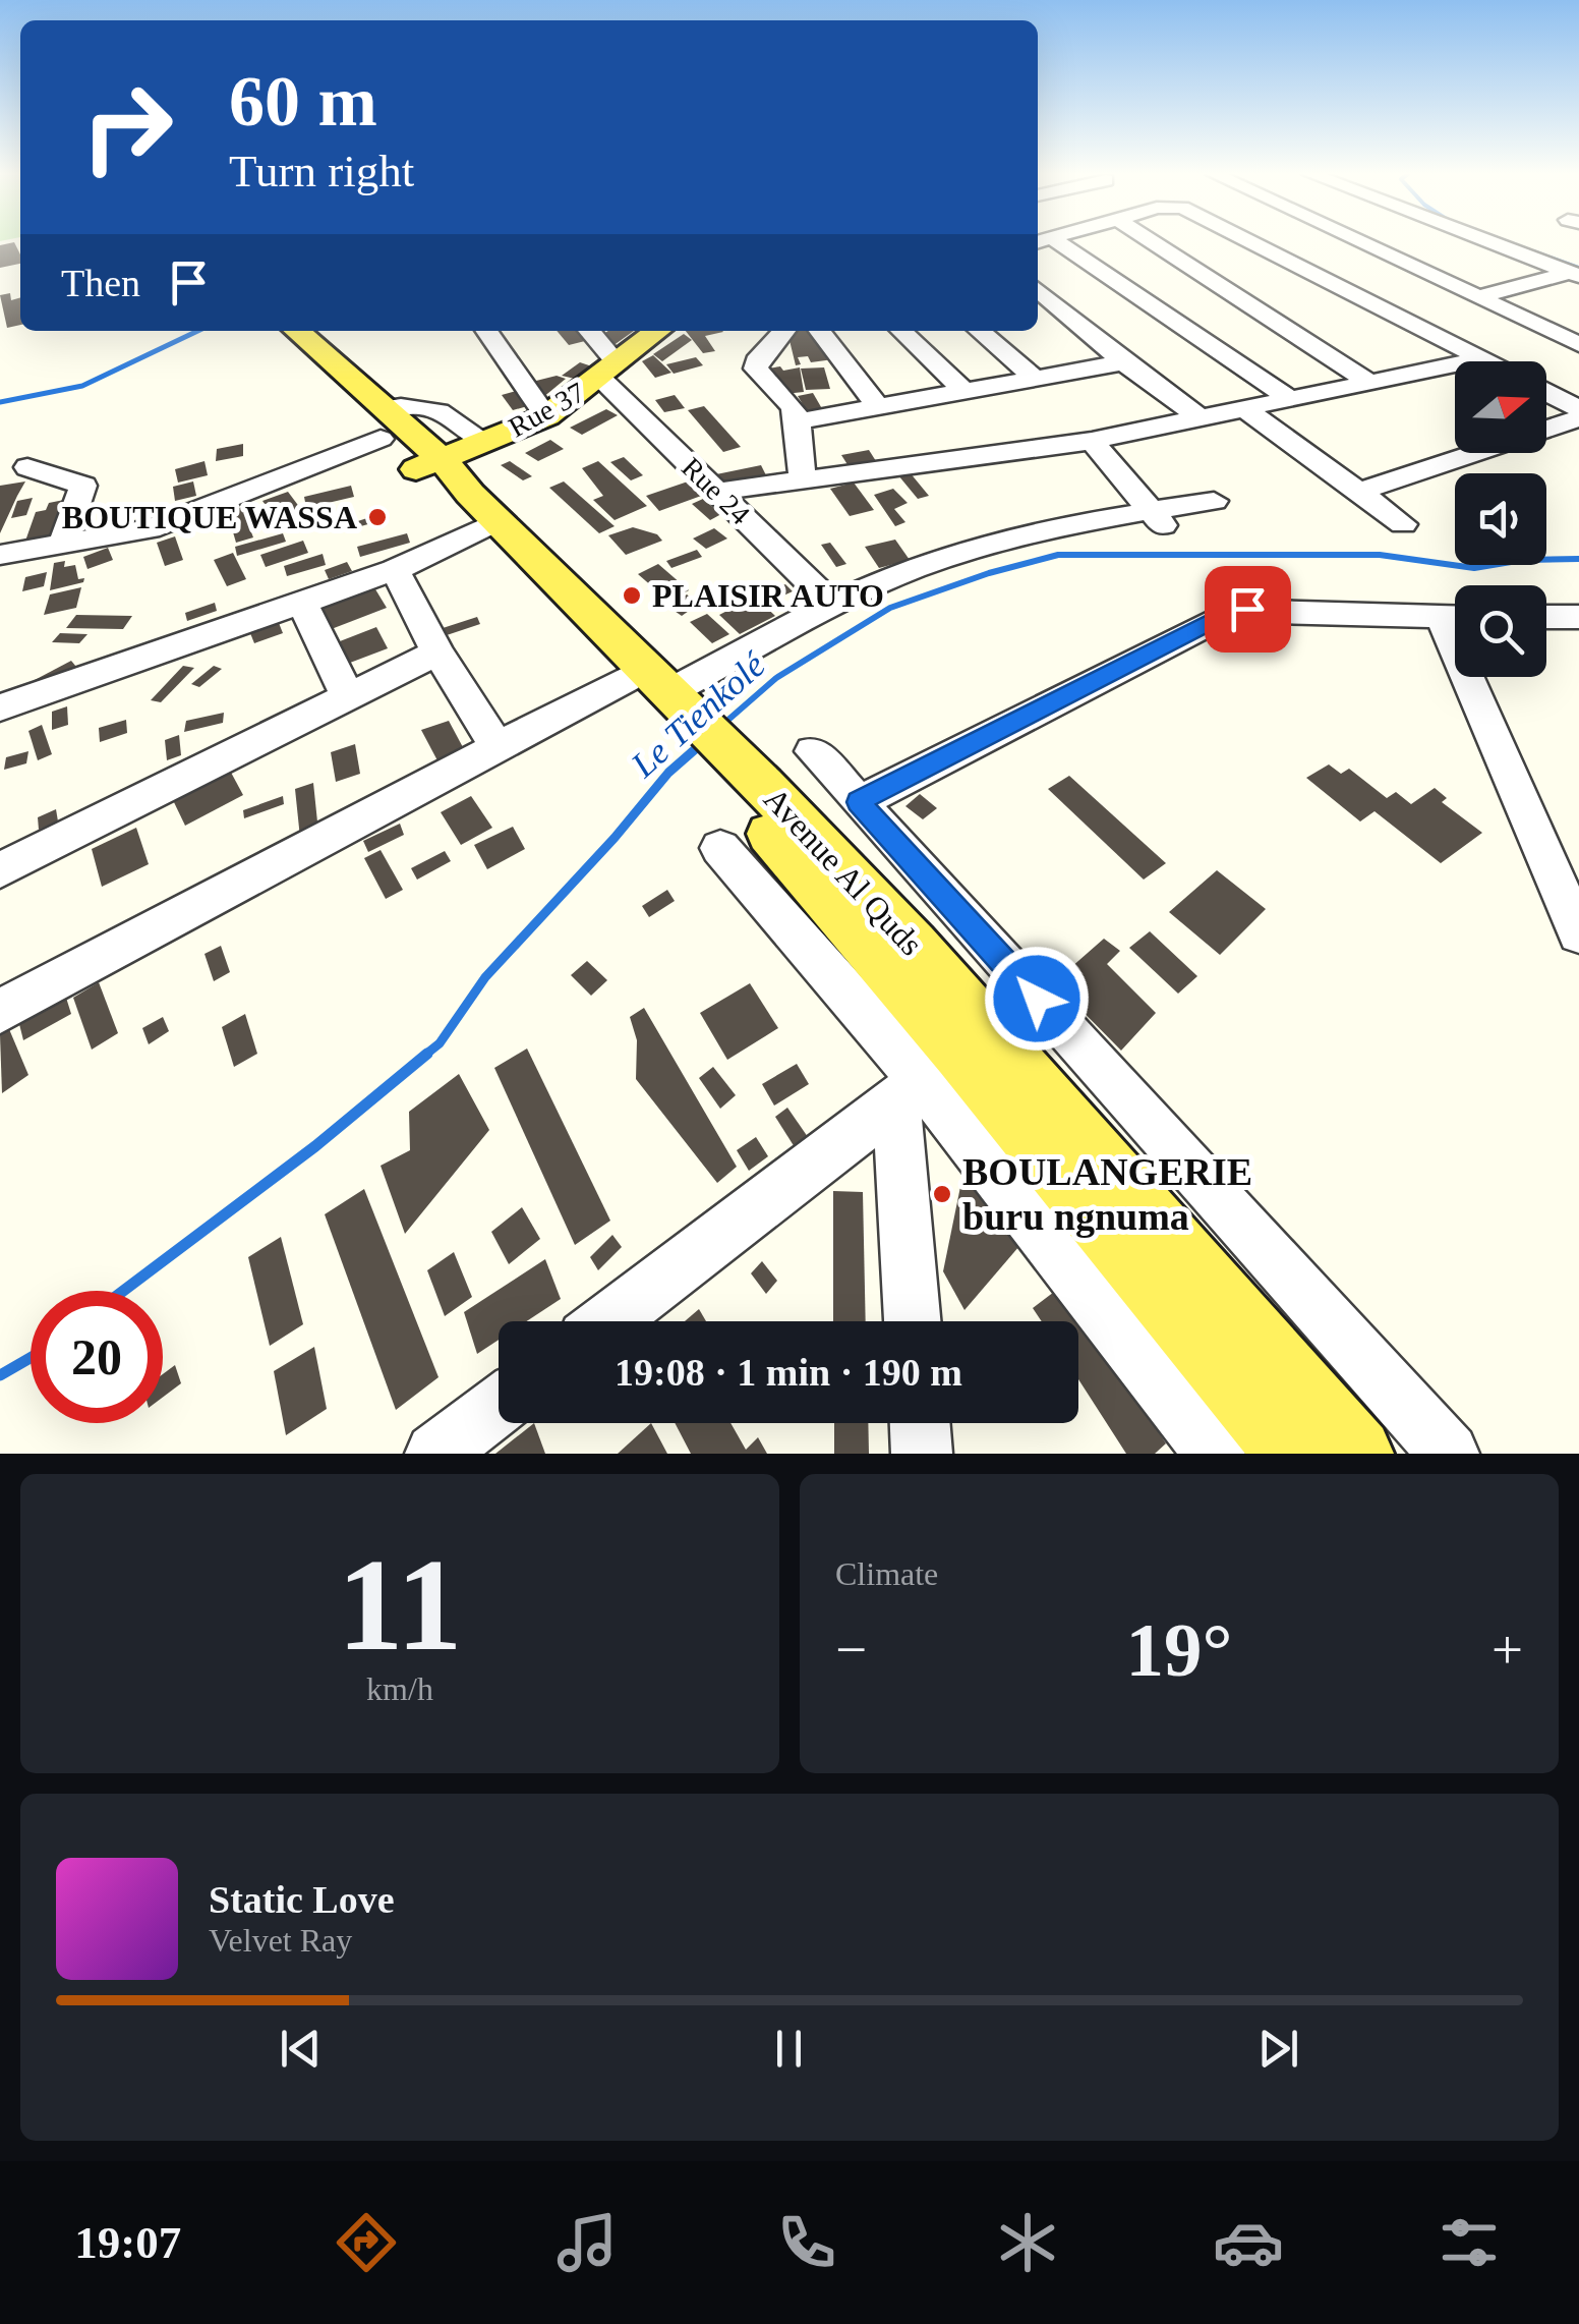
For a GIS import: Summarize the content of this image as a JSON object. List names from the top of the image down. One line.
{"streets":{"main road":["Rue 37","Avenue Al Quds"],"street":["Rue 24"]},"crossings":[["Rue 37","Rue 24"],["Rue 37","Avenue Al Quds"]],"water":["Le Tienkolé"],"places":["BOUTIQUE WASSA","PLAISIR AUTO","BOULANGERIE buru ngnuma"],"north":"right","page":{"turn":["60 m","Turn right"],"then":"Then","limit":"20","trip":"19:08 · 1 min · 190 m","tile":[["11","km/h"],"Climate"],"heat":["−","19°","+"],"song":["Static Love","Velvet Ray"],"tabs":"19:07"}}
